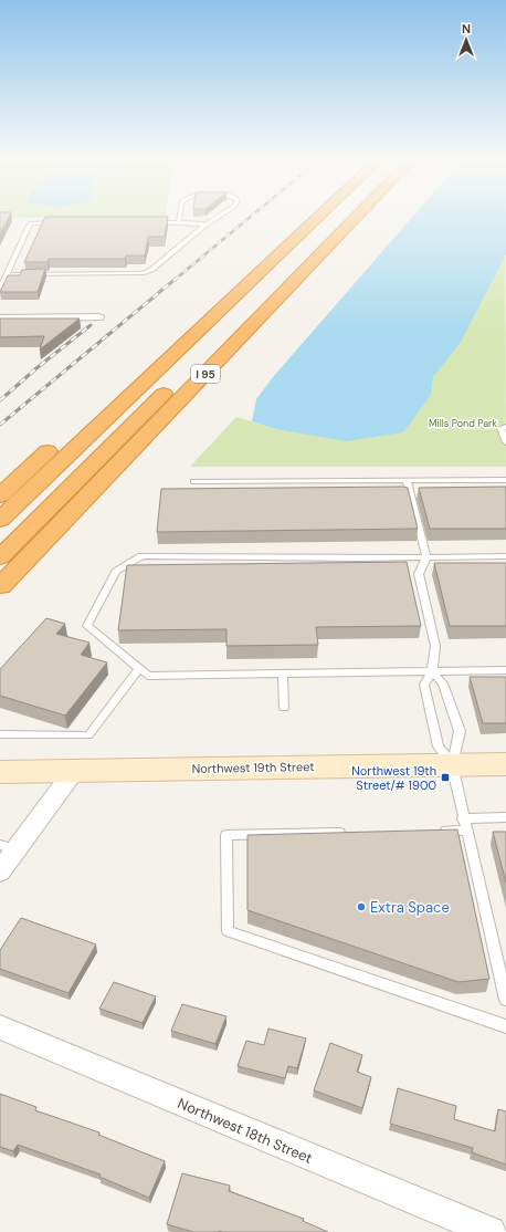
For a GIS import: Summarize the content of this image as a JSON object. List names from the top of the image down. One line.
{"streets":{"highway":["I 95"],"street":["Northwest 19th Street","Northwest 18th Street"]},"parks":["Mills Pond Park"],"places":{"transit":["Northwest 19th Street/# 1900"],"other":["Extra Space"]},"north":"top"}
